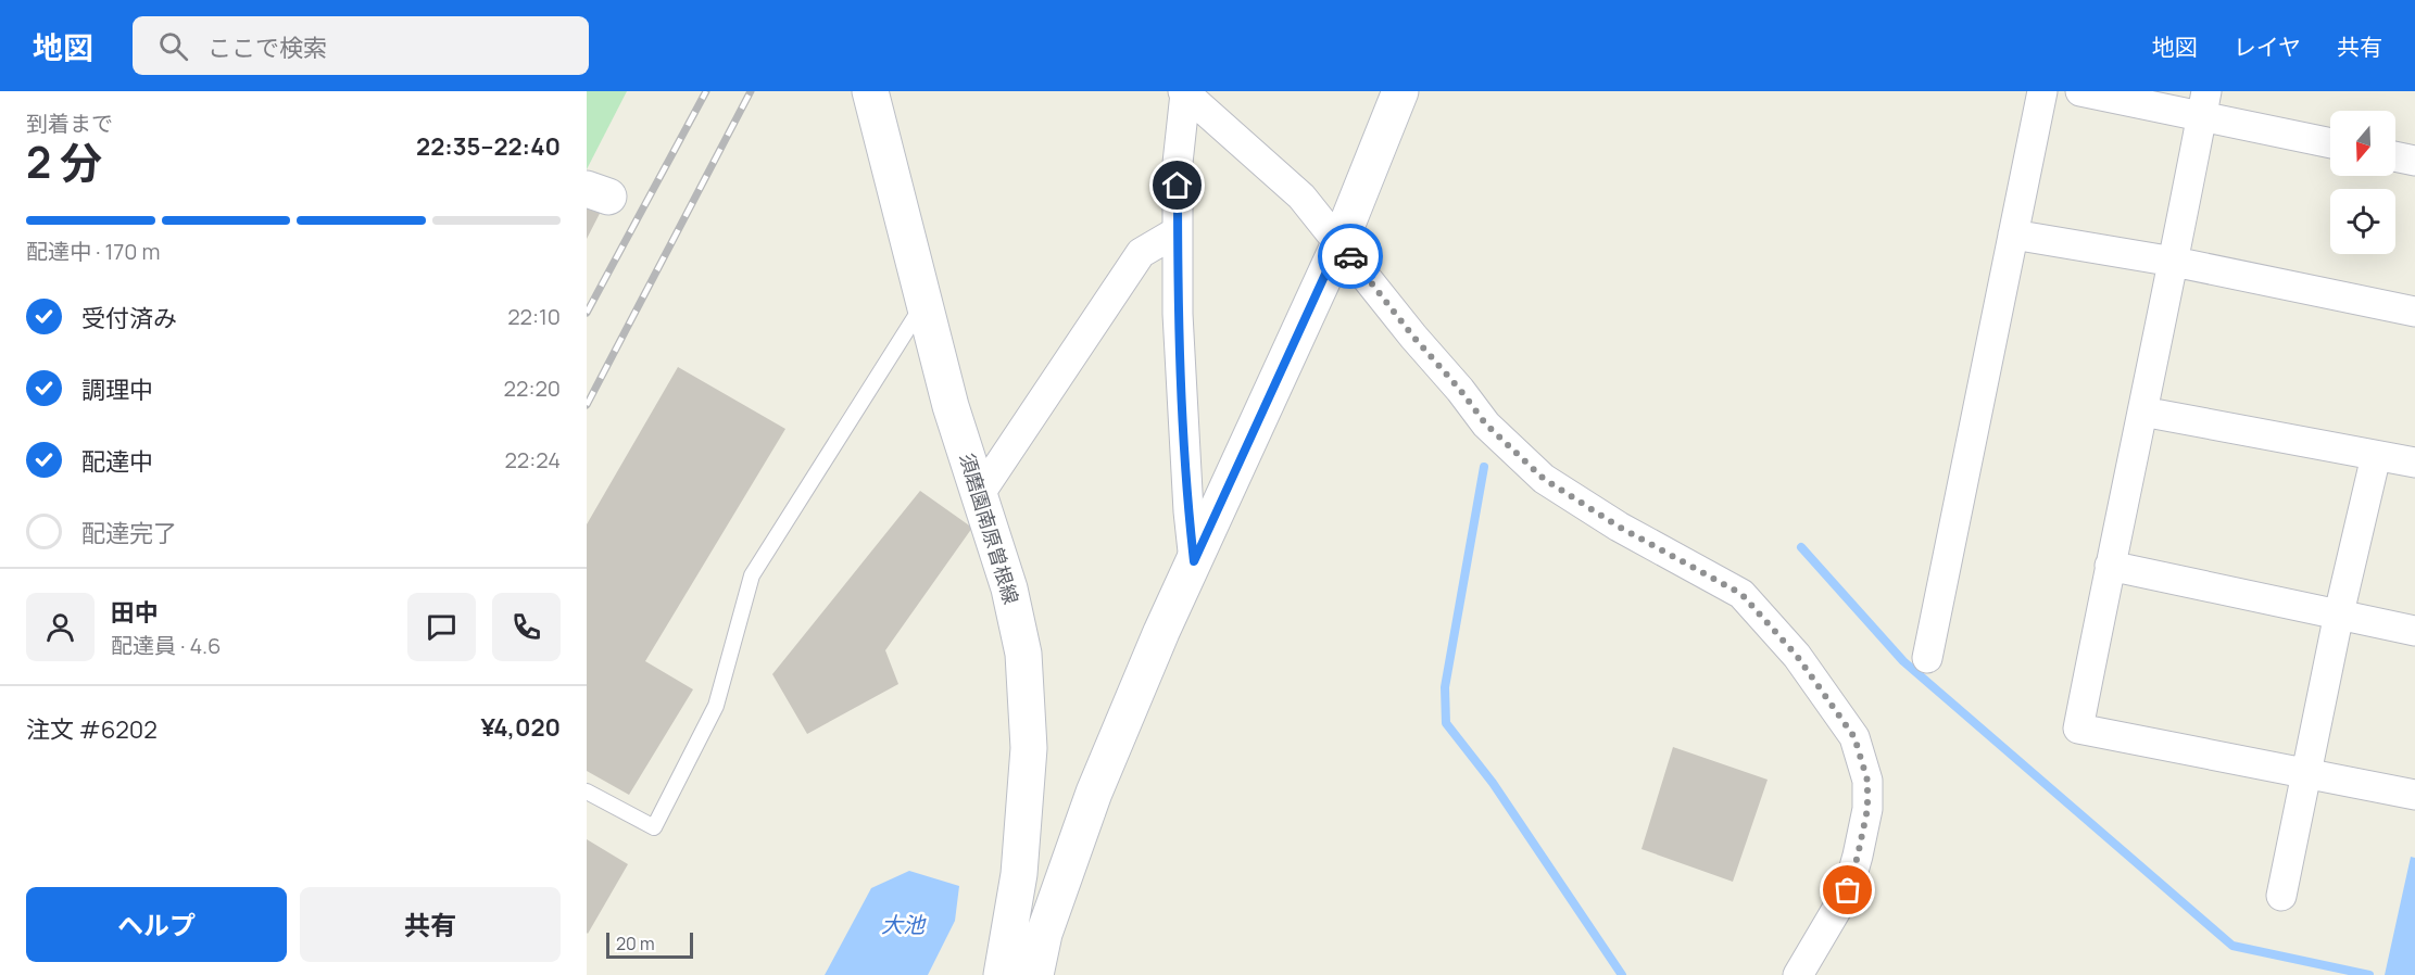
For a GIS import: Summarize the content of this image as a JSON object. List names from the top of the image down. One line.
{"streets":{"street":["須磨園南原曽根線"]},"water":["大池"],"scale_bar":"20 m","north":"bottom","page":{"header":"地図","search":"ここで検索","nav":["地図","レイヤ","共有"],"heading":["2 分","到着まで","22:35–22:40"],"panel":["田中","配達員 · 4.6","注文 #6202","¥4,020"],"bar":"配達中 · 170 m","list":[["受付済み","22:10"],["調理中","22:20"],["配達中","22:24"],"配達完了"],"buttons":["ヘルプ","共有"],"scale":"20 m"}}
